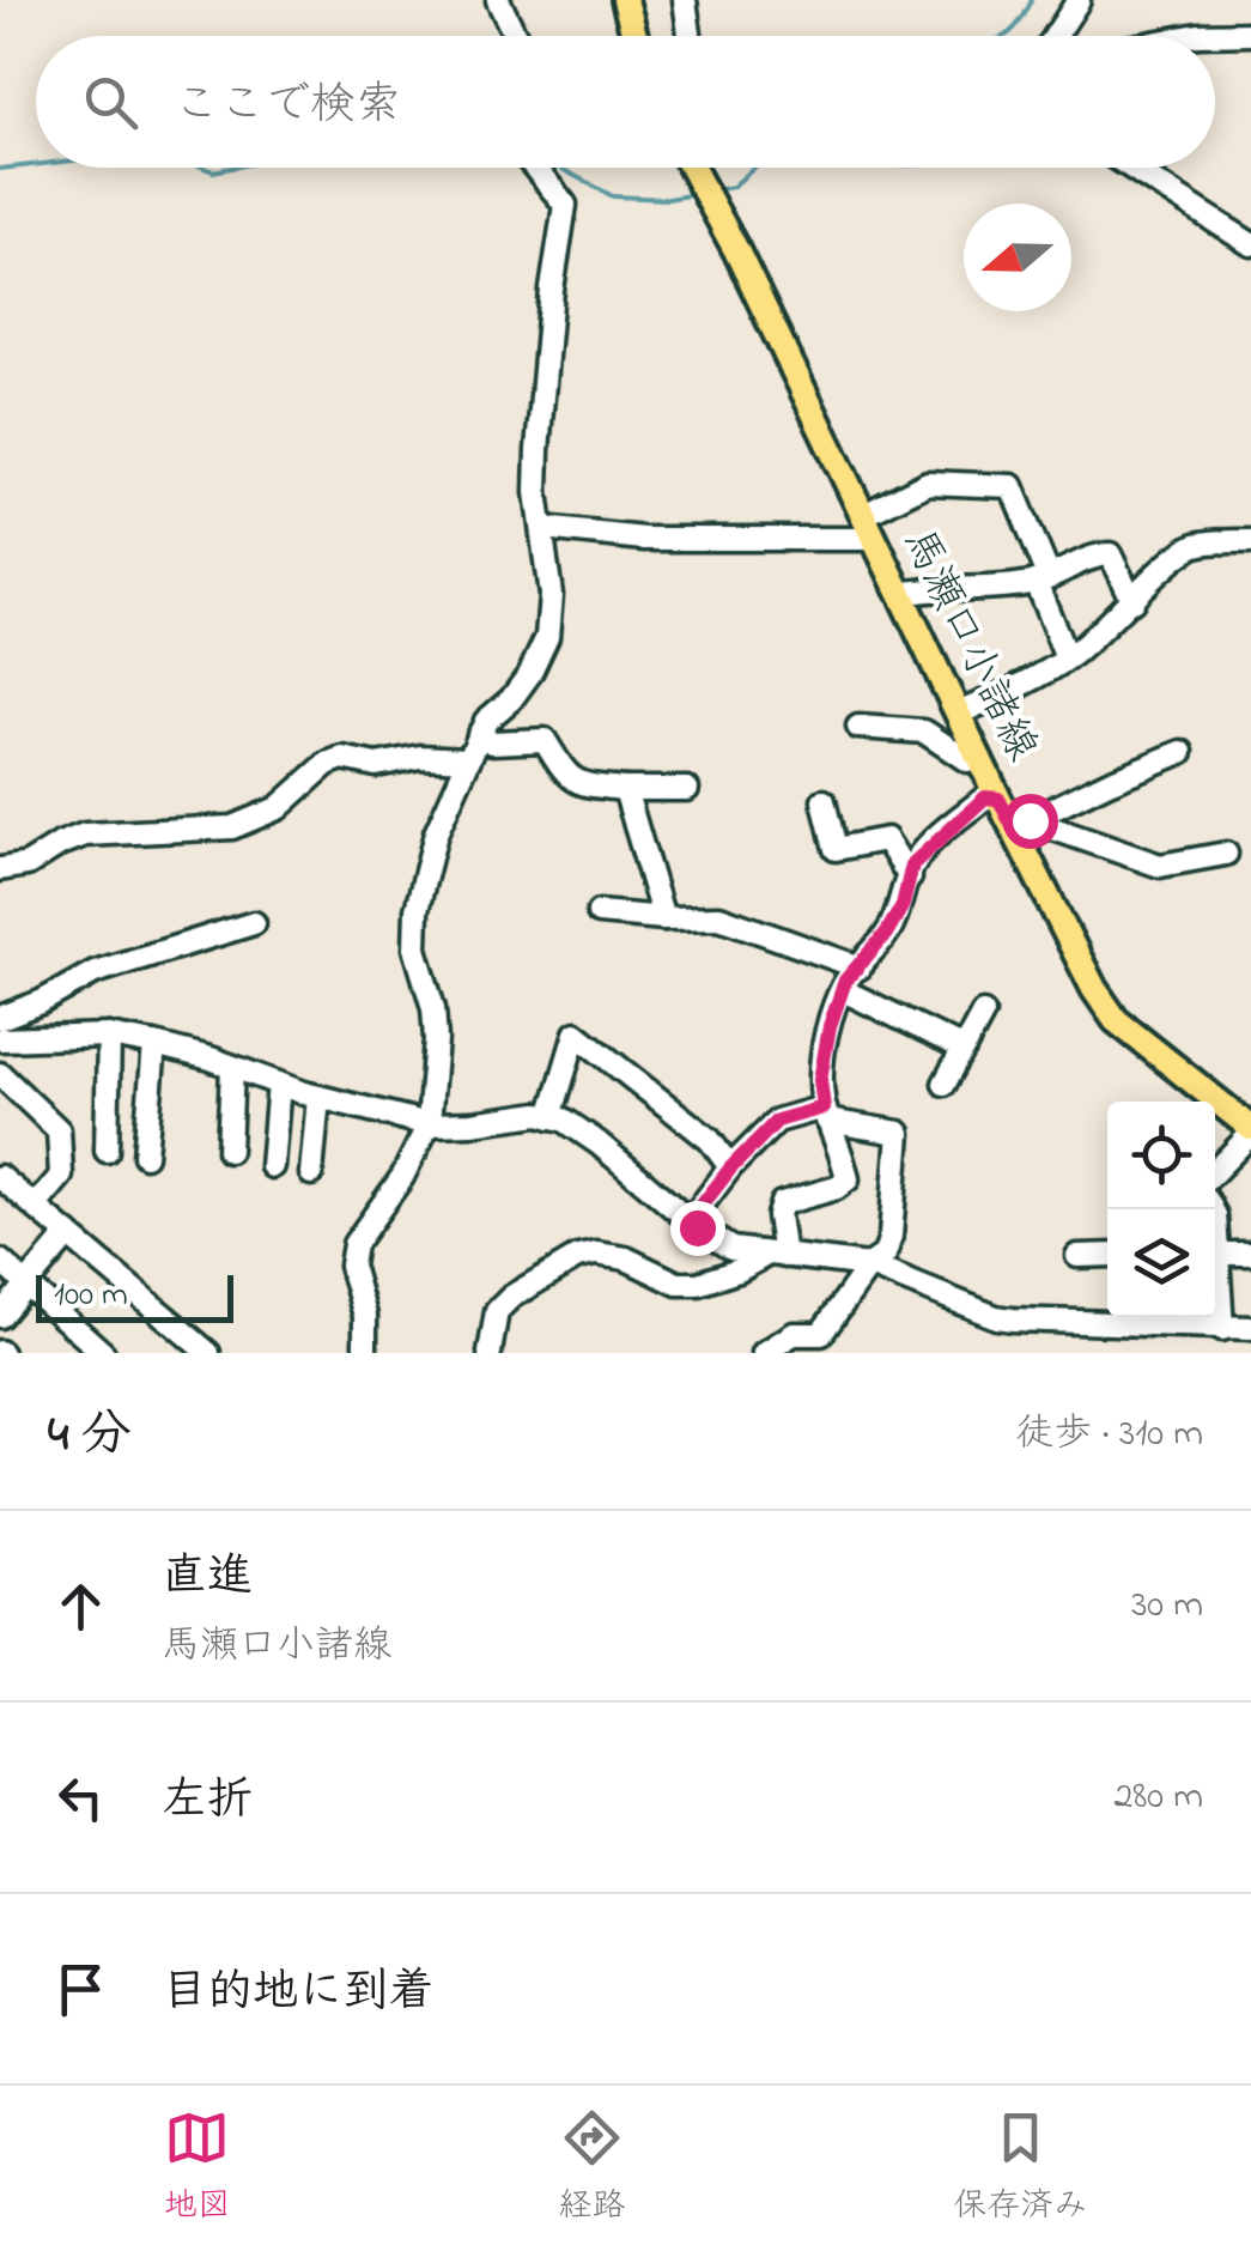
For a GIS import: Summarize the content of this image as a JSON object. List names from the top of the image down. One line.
{"streets":{"main road":["馬瀬口小諸線"]},"scale_bar":"100 m","north":"left","page":{"search":"ここで検索","scale":"100 m","heading":["4 分","徒歩 · 310 m"],"list":[["直進","馬瀬口小諸線","30 m"],["左折","280 m"],"目的地に到着"],"nav":["地図","経路","保存済み"]}}
